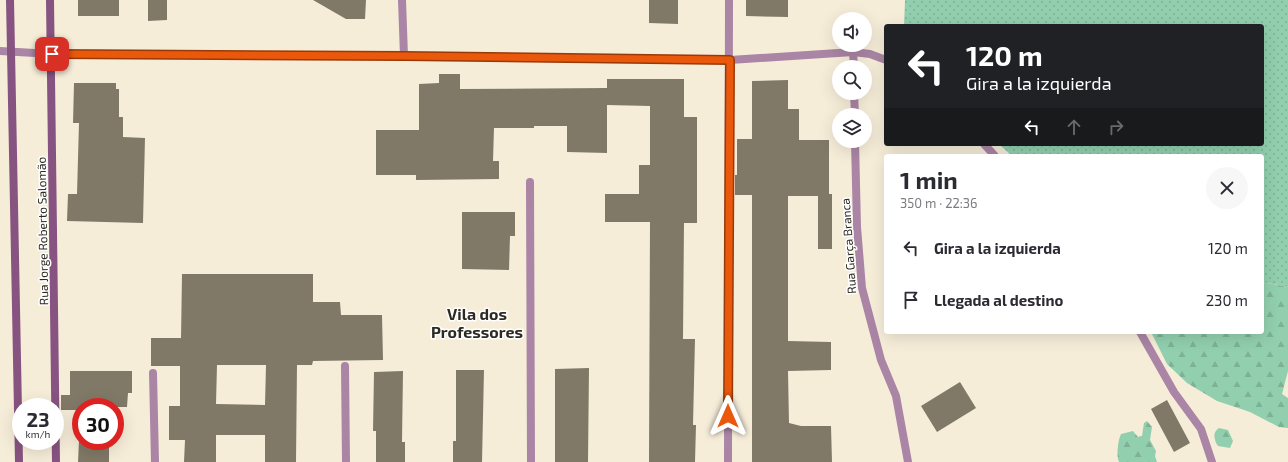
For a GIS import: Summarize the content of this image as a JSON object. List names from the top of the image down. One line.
{"streets":{"main road":["Rua Jorge Roberto Salomão"],"street":["Rua Garça Branca"]},"districts":["Vila dos Professores"],"page":{"turn":["120 m","Gira a la izquierda"],"heading":["1 min","350 m · 22:36"],"list":[{"name":"Gira a la izquierda","value":"120 m"},{"name":"Llegada al destino","value":"230 m"}],"speed":"23 km/h","limit":"30"}}
